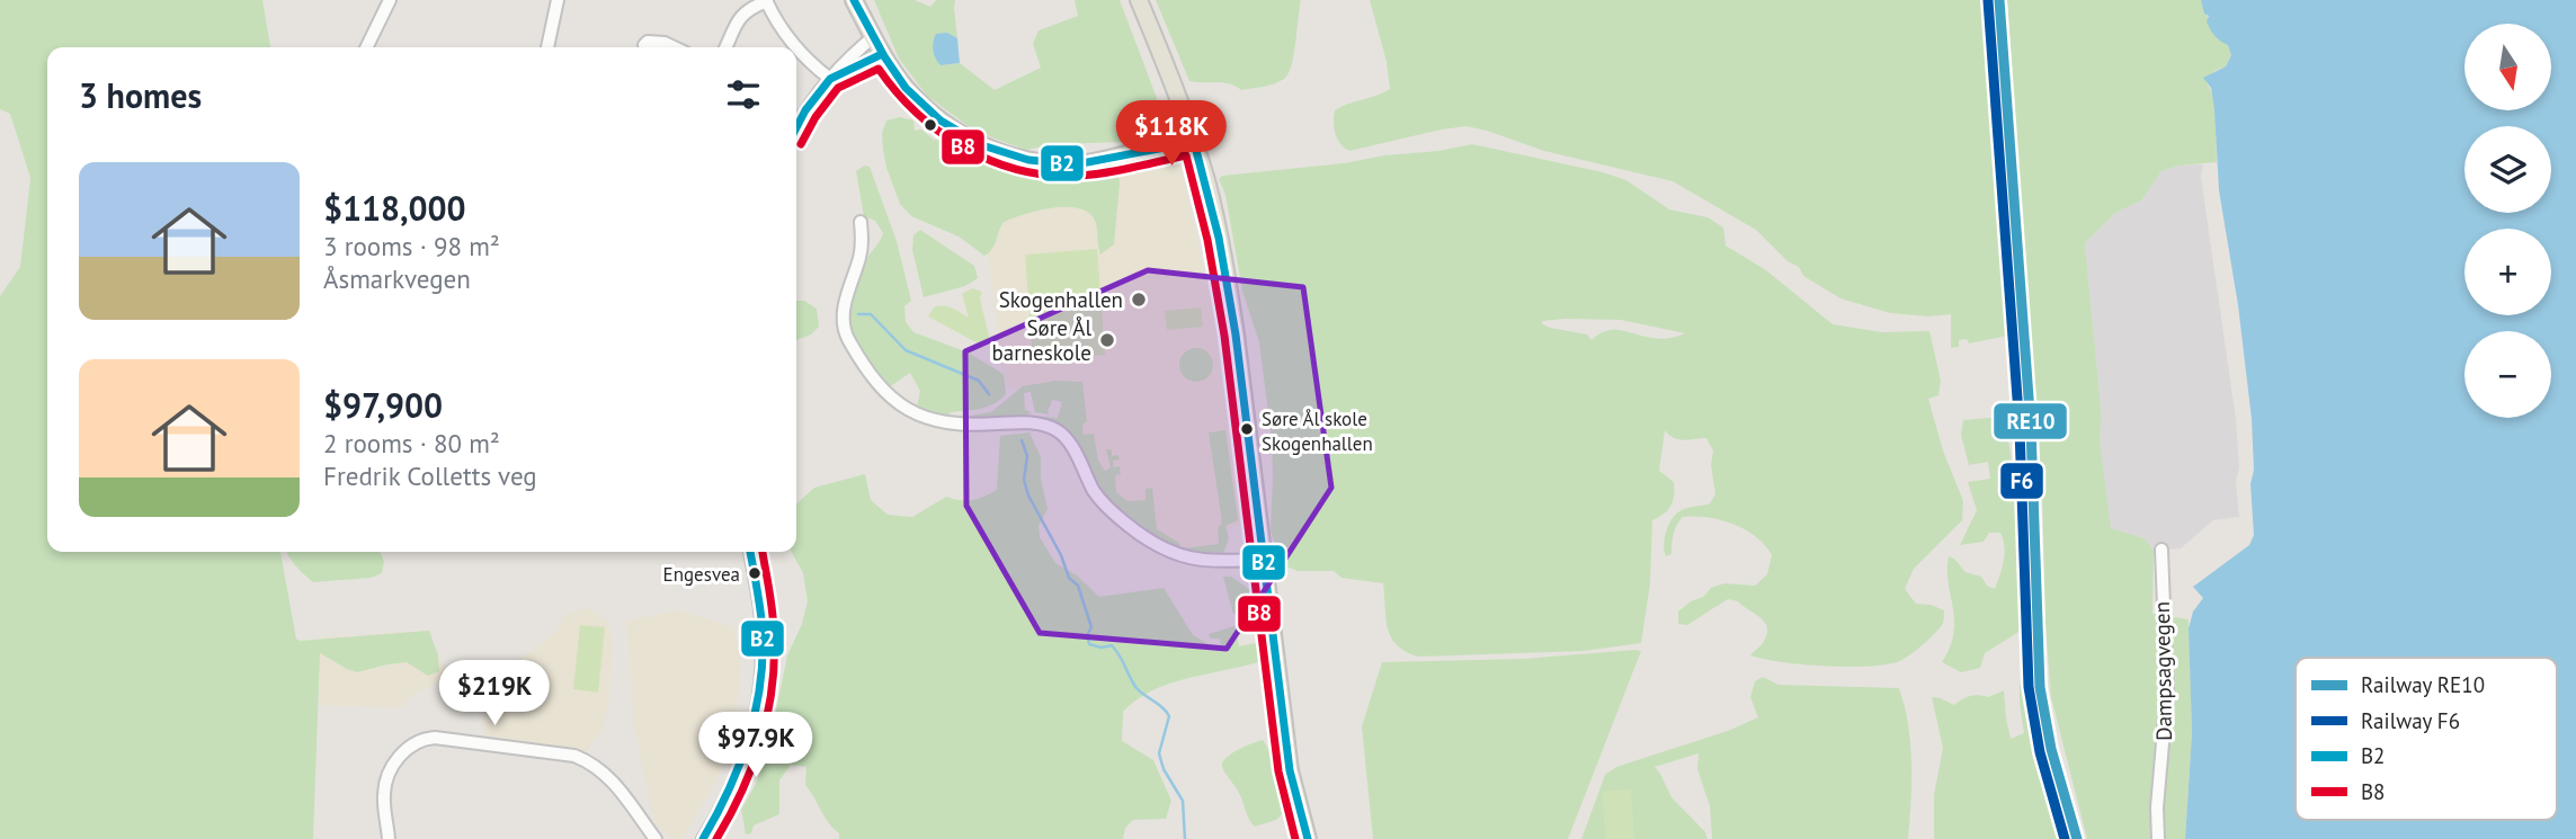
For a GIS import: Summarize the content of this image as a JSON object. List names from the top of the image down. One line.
{"streets":{"street":["Dampsagvegen"]},"places":["Skogenhallen","Søre Ål barneskole","Søre Ål skole Skogenhallen","Engesvea"],"lines":["rail line RE10","transit line B2","rail line F6","transit line B8"],"legend":["Railway RE10","Railway F6","B2","B8"],"north":"bottom","page":{"map_buttons":["+","−"],"heading":"3 homes","price":["$118K","$219K","$97.9K"],"list":[{"name":"$118,000","note":"3 rooms · 98 m² · Åsmarkvegen"},{"name":"$97,900","note":"2 rooms · 80 m² · Fredrik Colletts veg"}]}}
